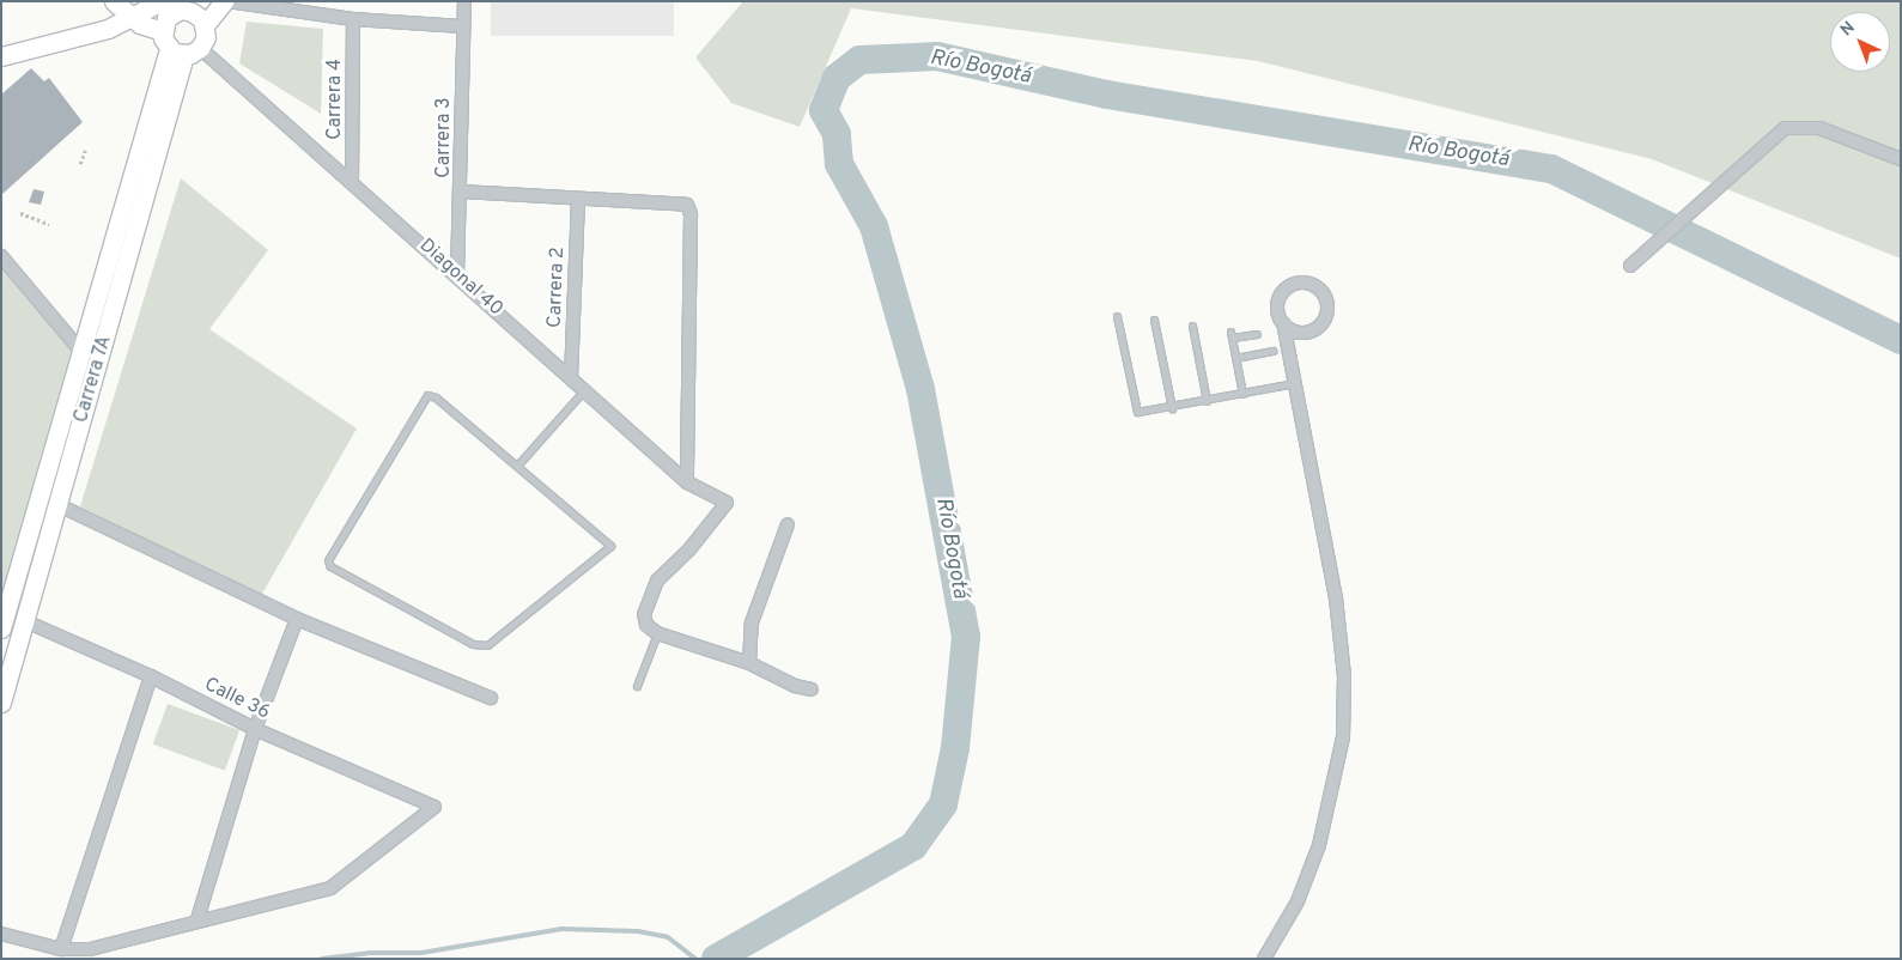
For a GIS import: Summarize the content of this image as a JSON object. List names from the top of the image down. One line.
{"streets":{"main road":["Carrera 7A"],"street":["Carrera 4","Carrera 3","Diagonal 40","Carrera 2","Calle 36"]},"crossings":[["Carrera 4","Diagonal 40"],["Carrera 3","Diagonal 40"],["Diagonal 40","Carrera 2"],["Diagonal 40","Carrera 7A"],["Carrera 7A","Calle 36"]],"water":["Río Bogotá"],"north":"top left"}
